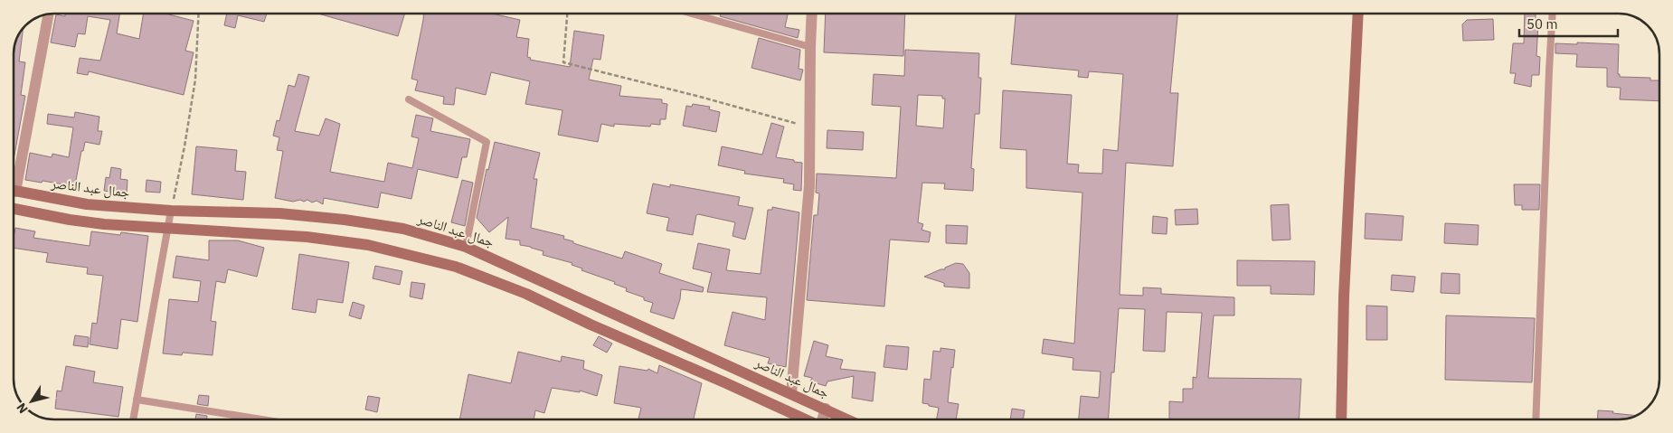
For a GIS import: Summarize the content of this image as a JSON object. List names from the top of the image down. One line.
{"streets":{"main road":["جمال عبد الناصر"]},"scale_bar":"50 m","north":"bottom left"}
